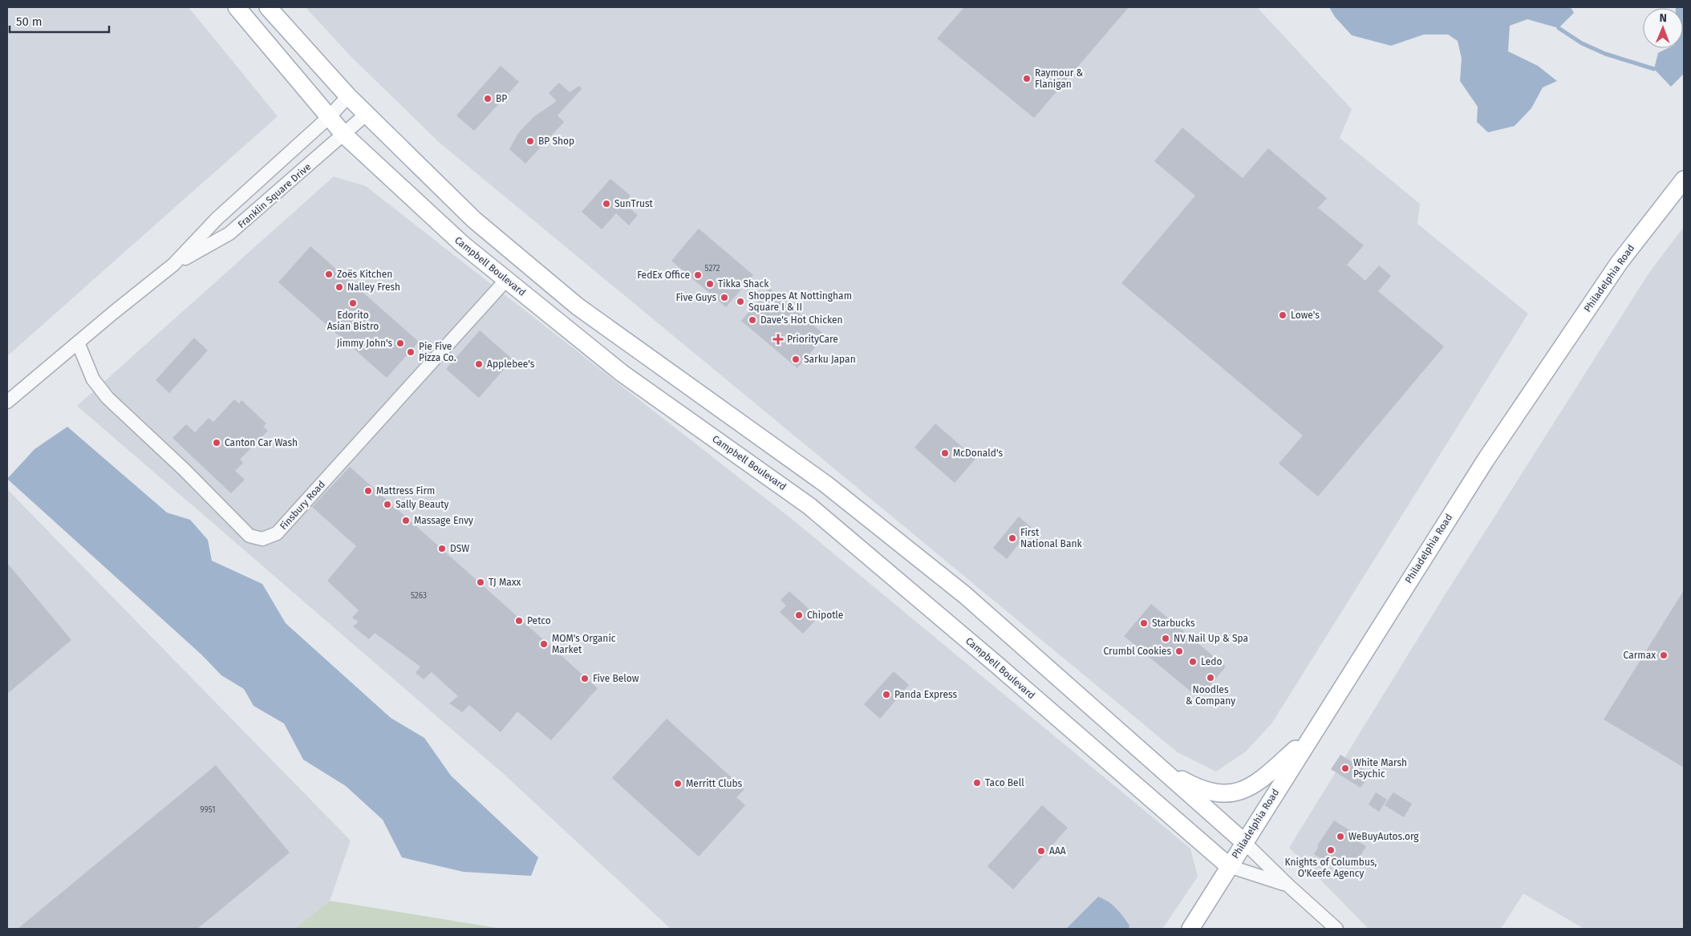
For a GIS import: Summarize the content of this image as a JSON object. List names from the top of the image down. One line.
{"streets":{"main road":["Campbell Boulevard","Philadelphia Road"],"street":["Franklin Square Drive","Finsbury Road"]},"crossings":[["Franklin Square Drive","Campbell Boulevard"],["Franklin Square Drive","Finsbury Road"],["Campbell Boulevard","Philadelphia Road"],["Campbell Boulevard","Finsbury Road"]],"places":{"other":["Raymour & Flanigan","BP","BP Shop","SunTrust","Zoës Kitchen","FedEx Office","Tikka Shack","Nalley Fresh","Five Guys","Shoppes At Nottingham Square I & II","Edorito Asian Bistro","Lowe's","Dave's Hot Chicken","Jimmy John's","Pie Five Pizza Co.","Sarku Japan","Applebee's","Canton Car Wash","McDonald's","Mattress Firm","Sally Beauty","Massage Envy","First National Bank","DSW","TJ Maxx","Chipotle","Petco","Starbucks","NV Nail Up & Spa","MOM's Organic Market","Crumbl Cookies","Carmax","Ledo","Noodles & Company","Five Below","Panda Express","White Marsh Psychic","Taco Bell","Merritt Clubs","WeBuyAutos.org","Knights of Columbus, O'Keefe Agency","AAA"],"health":["PriorityCare"]},"house_numbers":["5272","5263","9951"],"scale_bar":"50 m","north":"top"}
